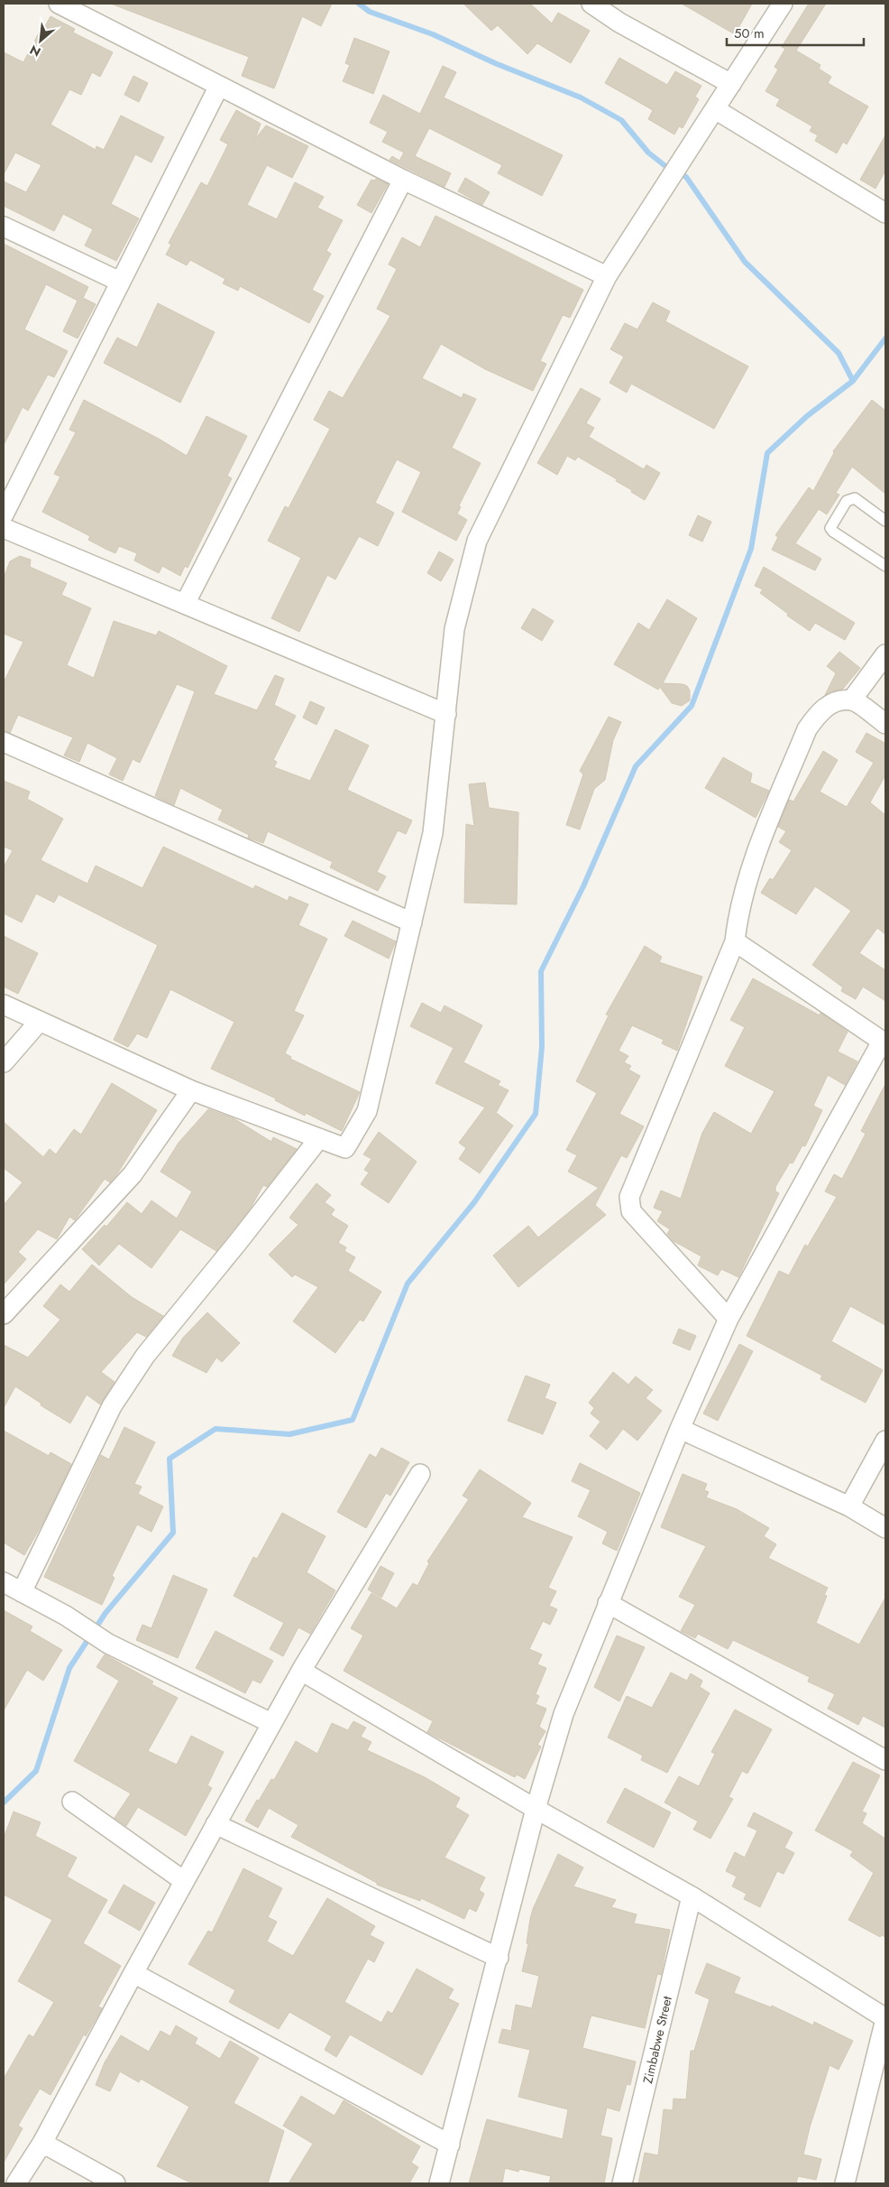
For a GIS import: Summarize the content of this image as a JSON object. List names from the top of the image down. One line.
{"streets":{"street":["Zimbabwe Street"]},"scale_bar":"50 m","north":"bottom left"}
